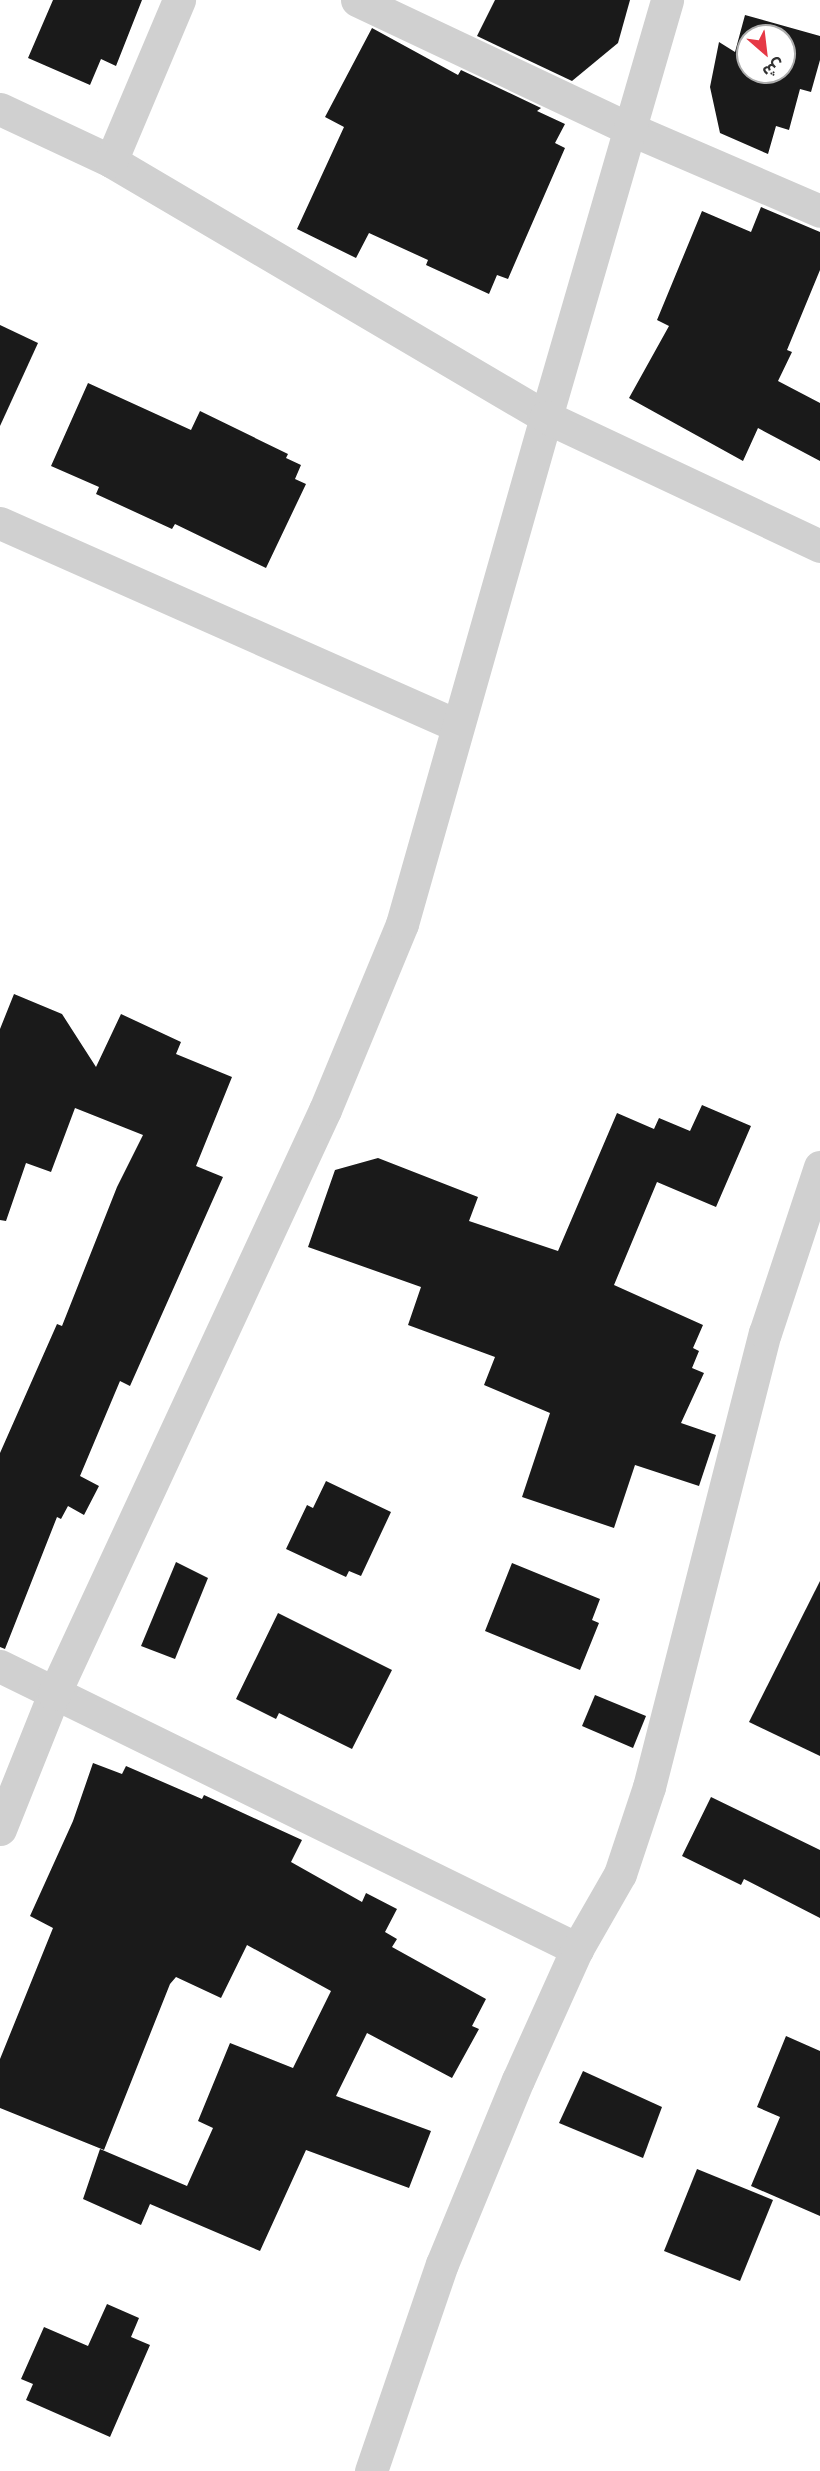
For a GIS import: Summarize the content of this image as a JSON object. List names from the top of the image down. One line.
{"north":"bottom right"}
